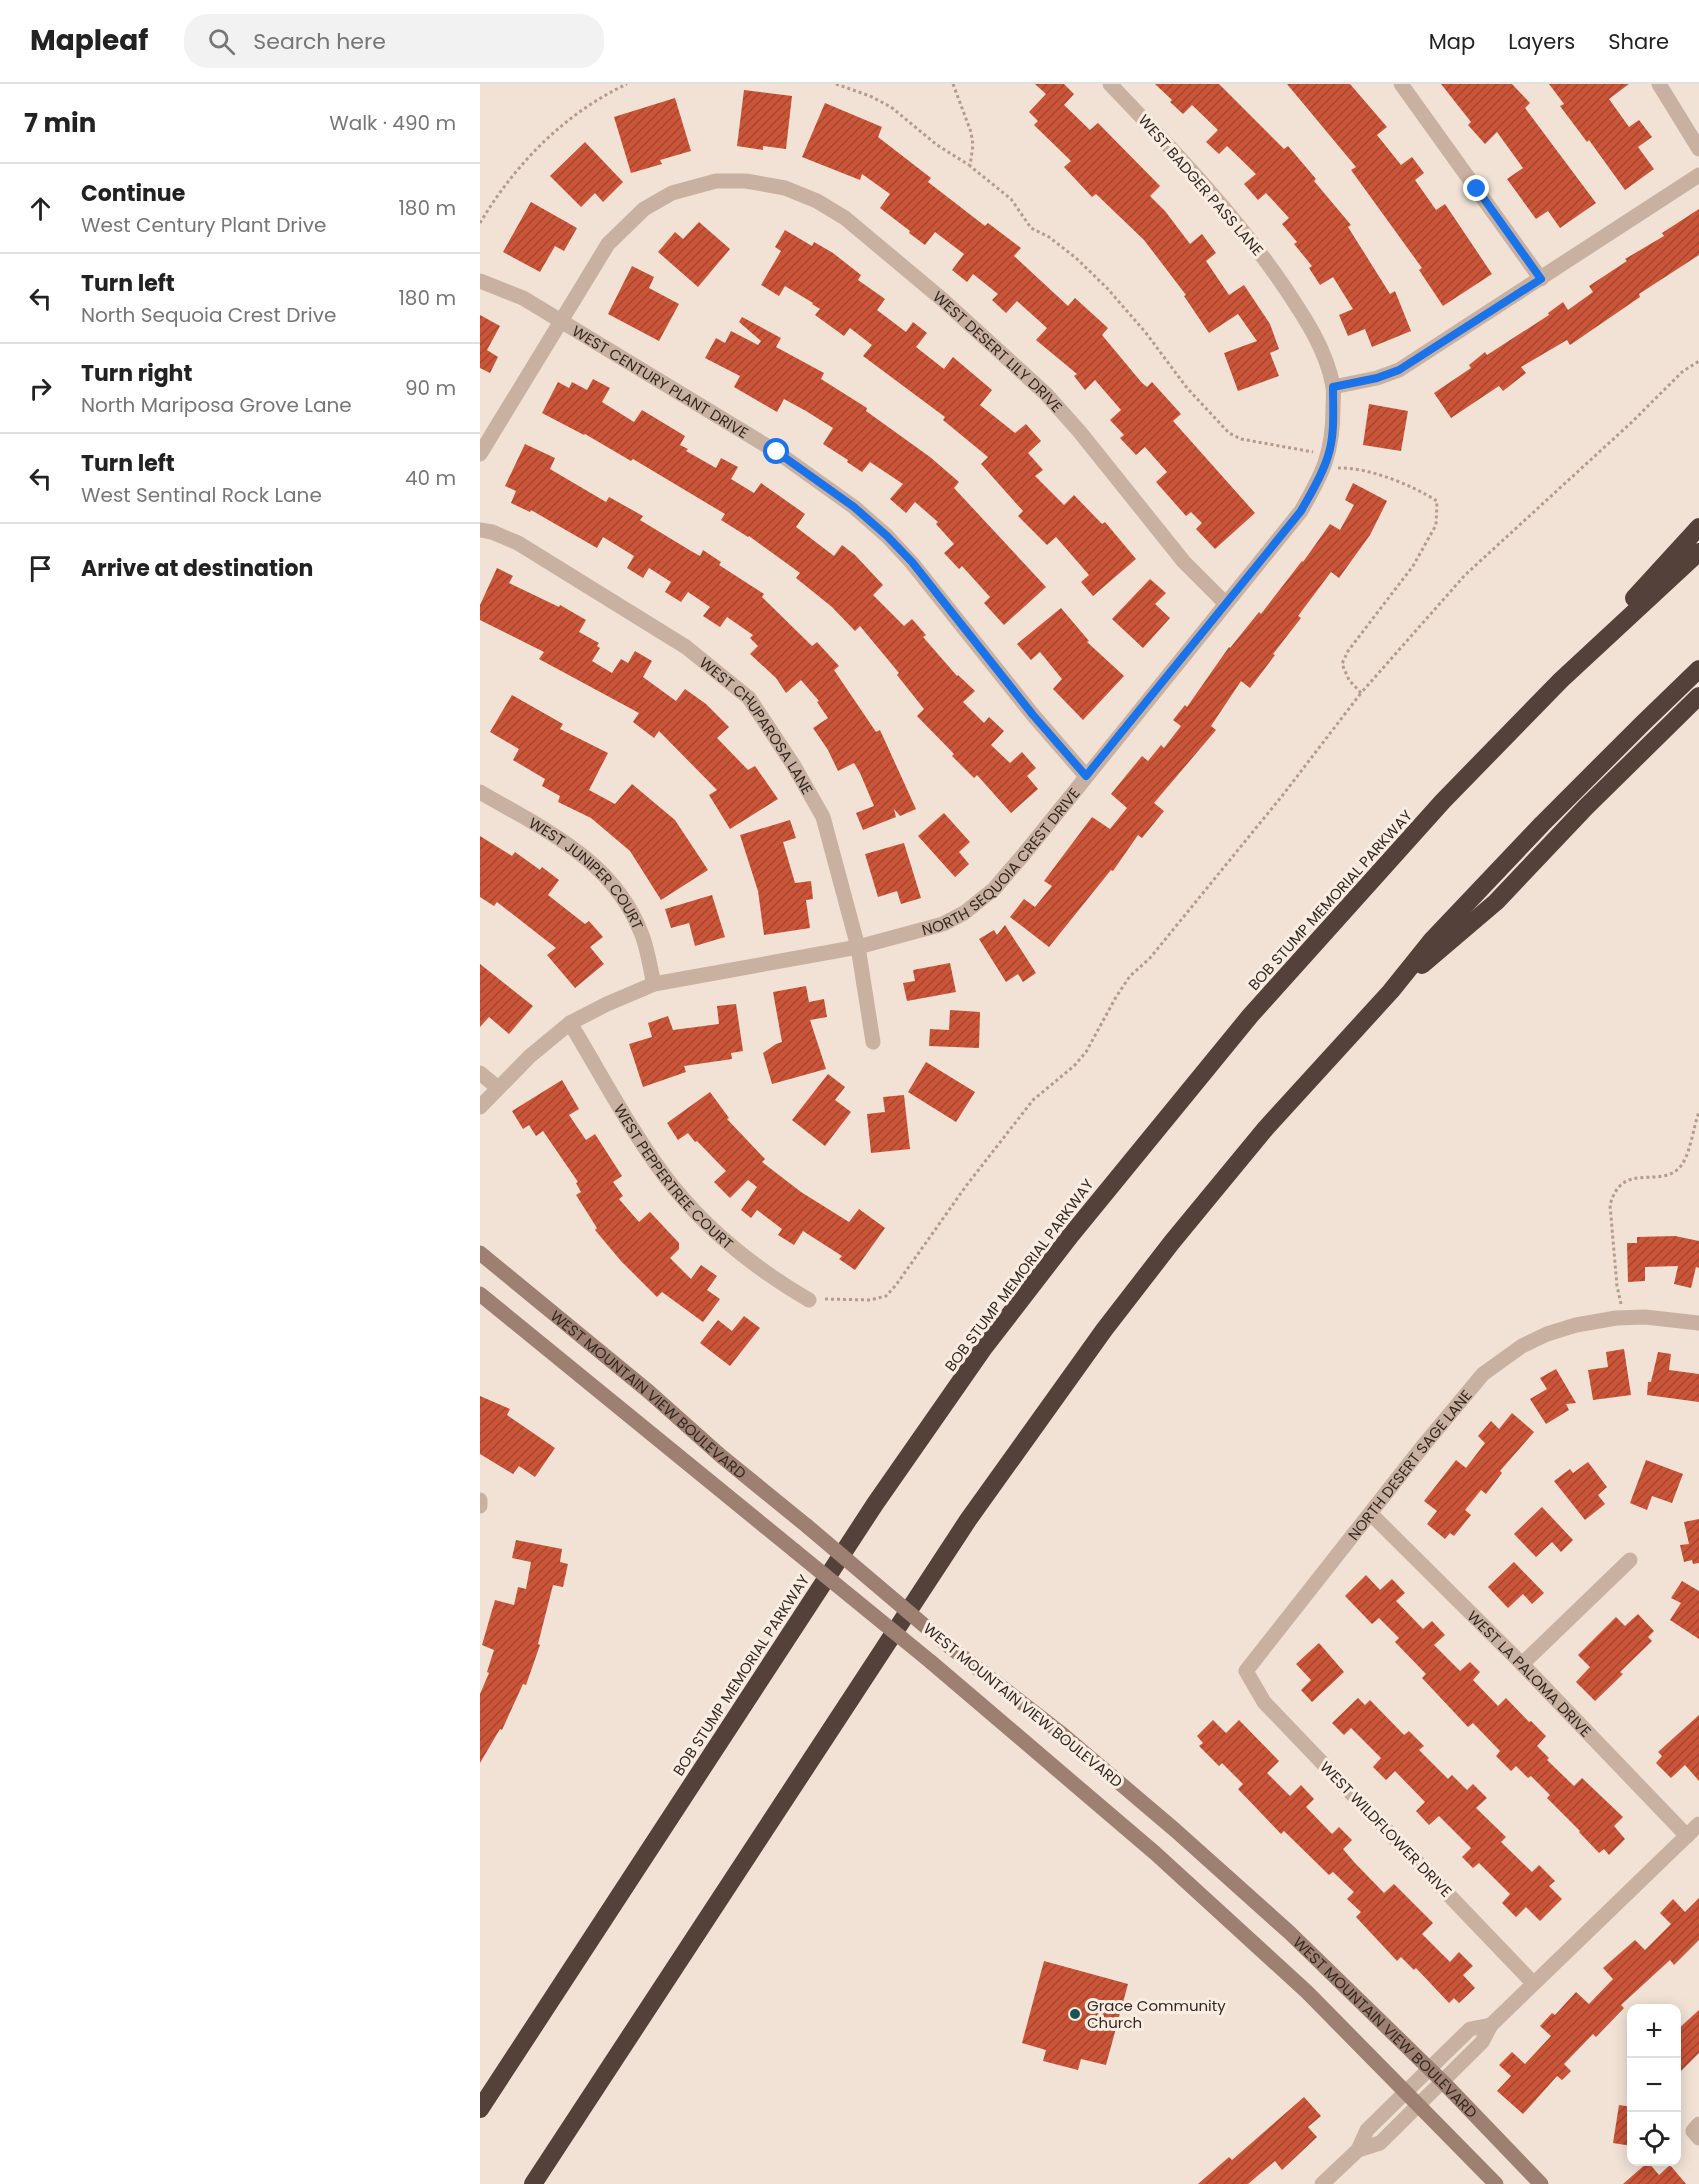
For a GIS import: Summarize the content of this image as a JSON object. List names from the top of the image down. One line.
{"streets":{"highway":["BOB STUMP MEMORIAL PARKWAY"],"street":["WEST BADGER PASS LANE","WEST DESERT LILY DRIVE","WEST CENTURY PLANT DRIVE","WEST CHUPAROSA LANE","NORTH SEQUOIA CREST DRIVE","WEST JUNIPER COURT","WEST PEPPERTREE COURT","WEST MOUNTAIN VIEW BOULEVARD","NORTH DESERT SAGE LANE","WEST LA PALOMA DRIVE","WEST WILDFLOWER DRIVE"]},"crossings":[["WEST BADGER PASS LANE","NORTH SEQUOIA CREST DRIVE"],["WEST DESERT LILY DRIVE","WEST CENTURY PLANT DRIVE"],["WEST DESERT LILY DRIVE","NORTH SEQUOIA CREST DRIVE"],["WEST CENTURY PLANT DRIVE","NORTH SEQUOIA CREST DRIVE"],["WEST CHUPAROSA LANE","NORTH SEQUOIA CREST DRIVE"],["NORTH SEQUOIA CREST DRIVE","WEST JUNIPER COURT"],["NORTH SEQUOIA CREST DRIVE","WEST PEPPERTREE COURT"],["NORTH DESERT SAGE LANE","WEST LA PALOMA DRIVE"],["NORTH DESERT SAGE LANE","WEST WILDFLOWER DRIVE"]],"places":["Grace Community Church"],"page":{"header":"Mapleaf","search":"Search here","nav":["Map","Layers","Share"],"heading":["7 min","Walk · 490 m"],"list":[["Continue","West Century Plant Drive","180 m"],["Turn left","North Sequoia Crest Drive","180 m"],["Turn right","North Mariposa Grove Lane","90 m"],["Turn left","West Sentinal Rock Lane","40 m"],"Arrive at destination"],"map_buttons":["+","−"]}}
